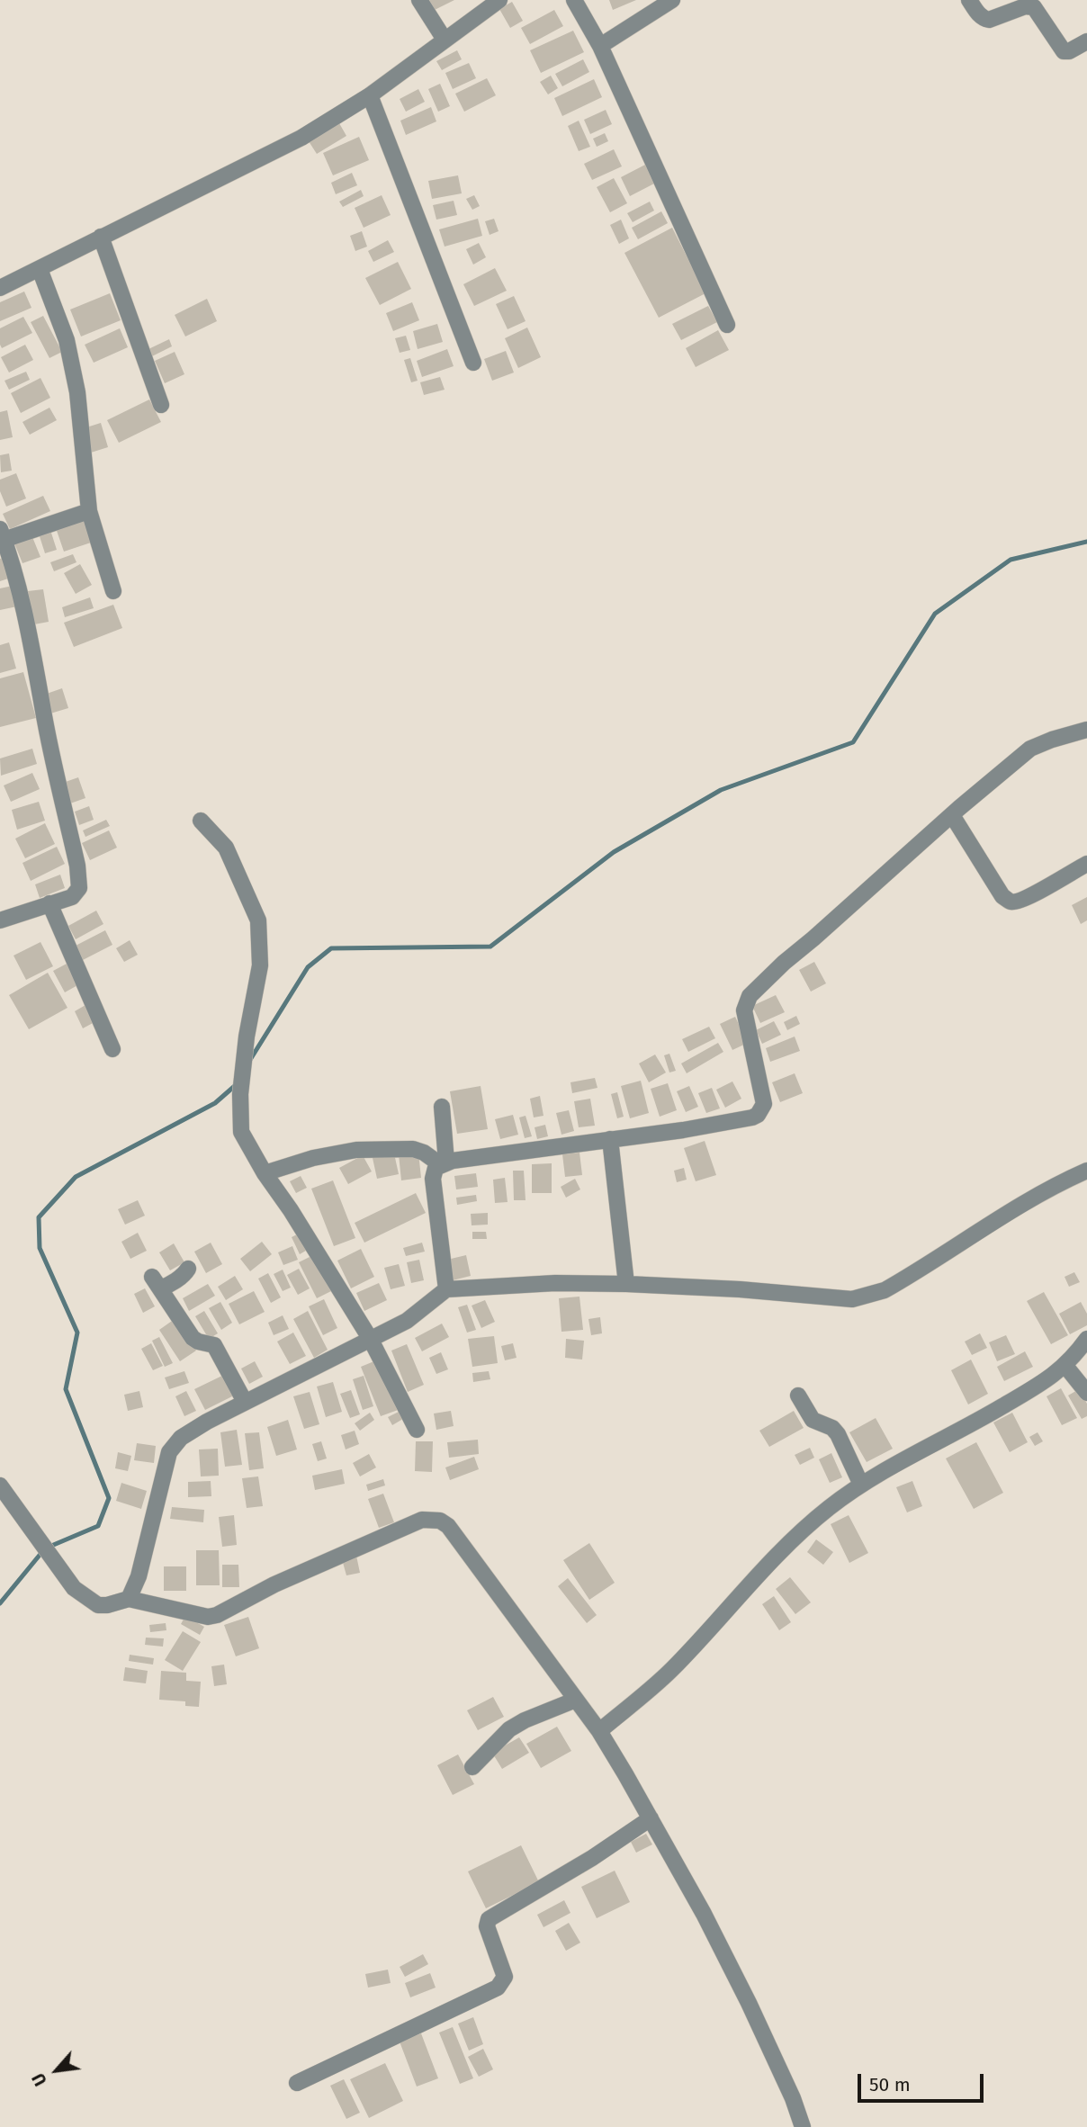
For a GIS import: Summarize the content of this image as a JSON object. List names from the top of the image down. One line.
{"scale_bar":"50 m","north":"bottom left"}
